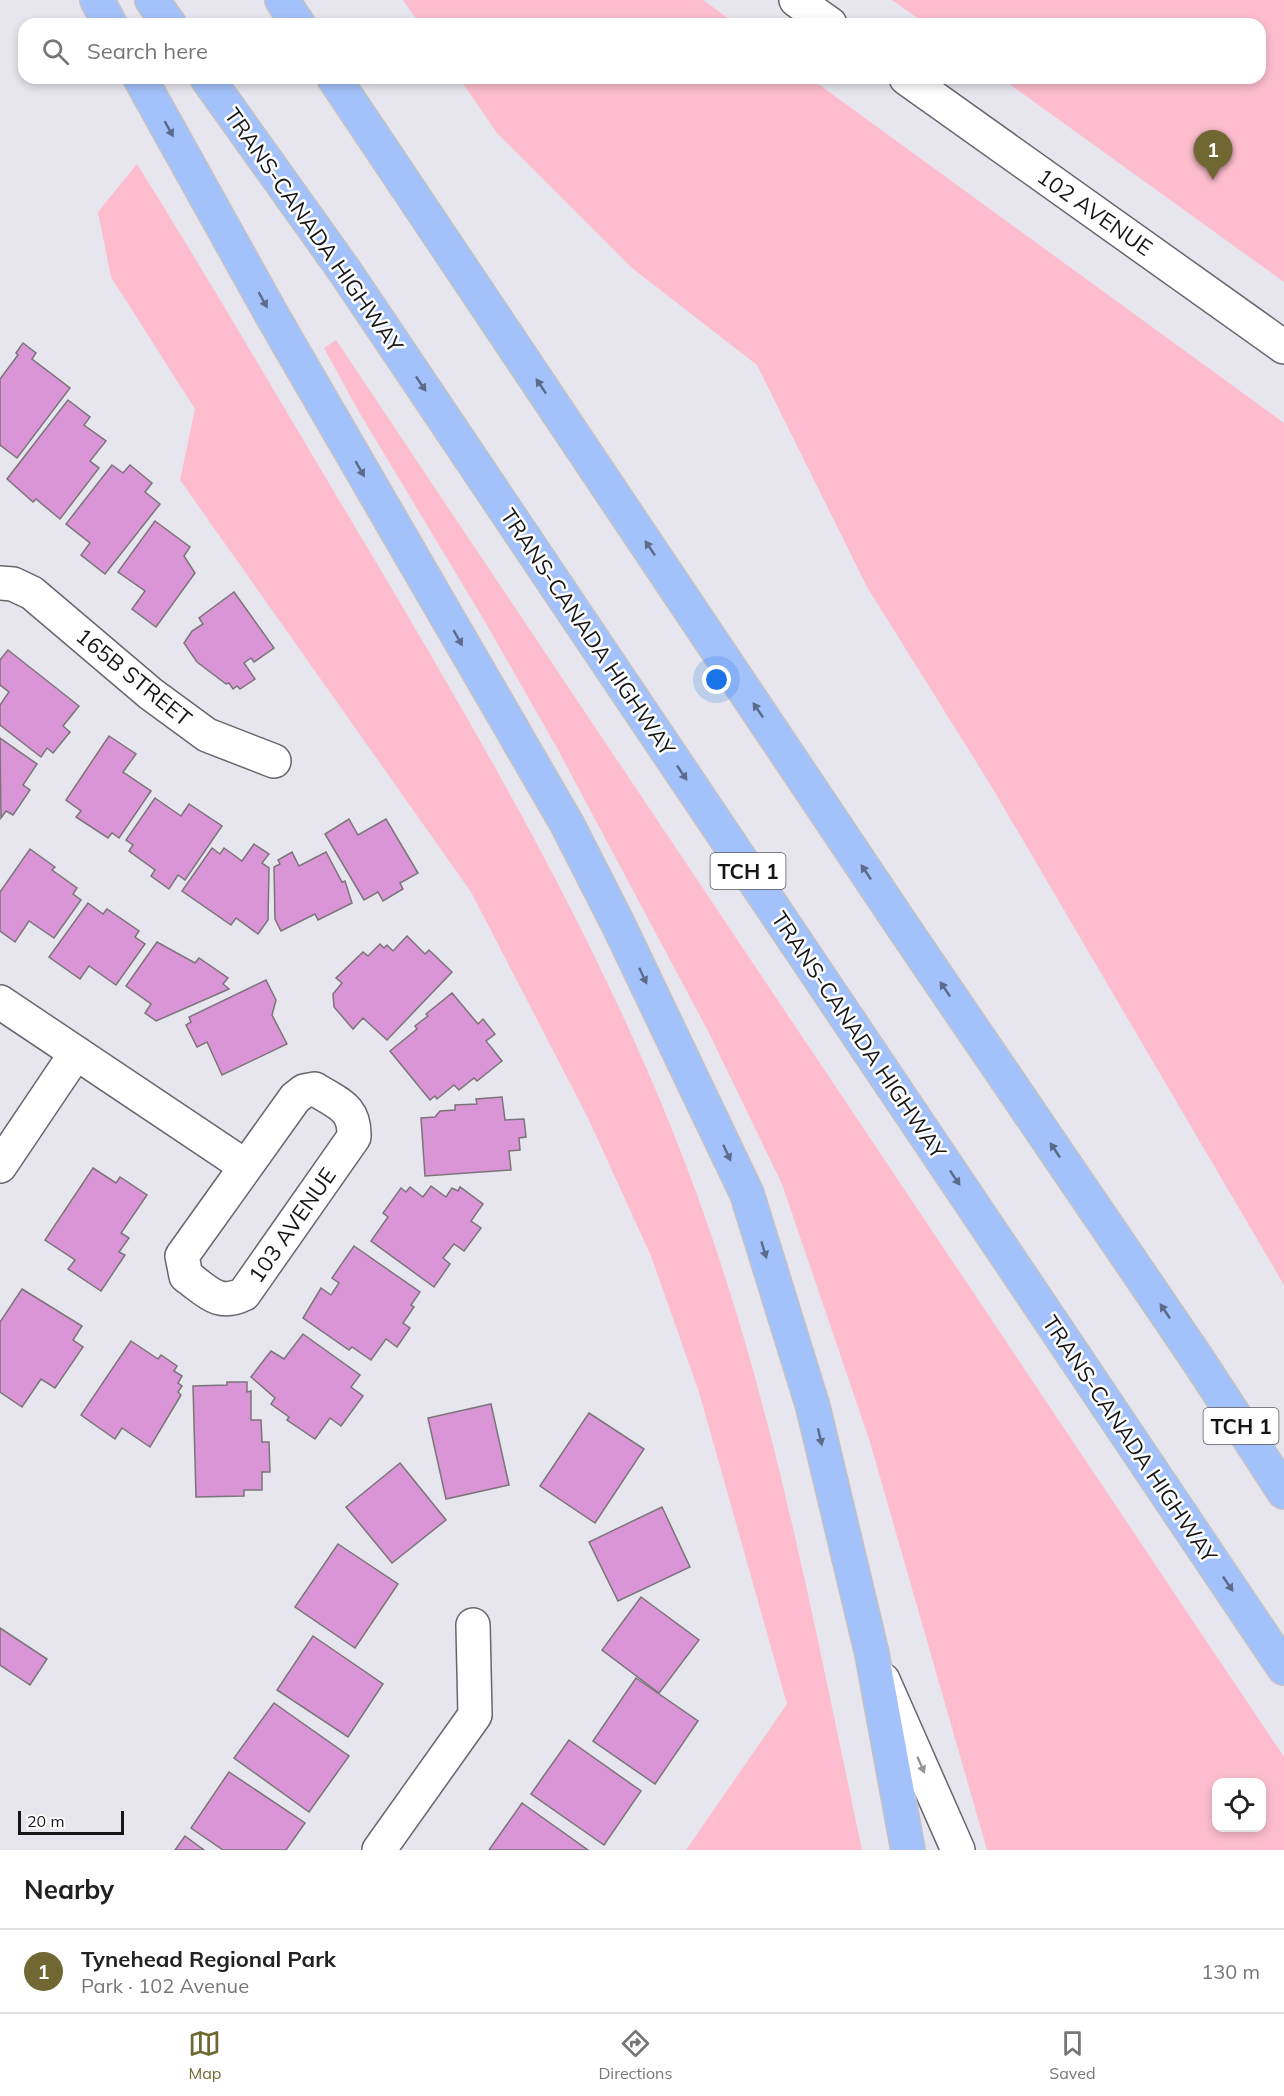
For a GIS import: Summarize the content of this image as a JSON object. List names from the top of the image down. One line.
{"streets":{"highway":["TRANS-CANADA HIGHWAY","TCH 1"],"street":["102 AVENUE","165B STREET","103 AVENUE"]},"scale_bar":"20 m","page":{"search":"Search here","pins":"1","scale":"20 m","heading":"Nearby","list":[{"mark":"1","name":"Tynehead Regional Park","note":"Park · 102 Avenue","value":"130 m"}],"nav":["Map","Directions","Saved"]}}
